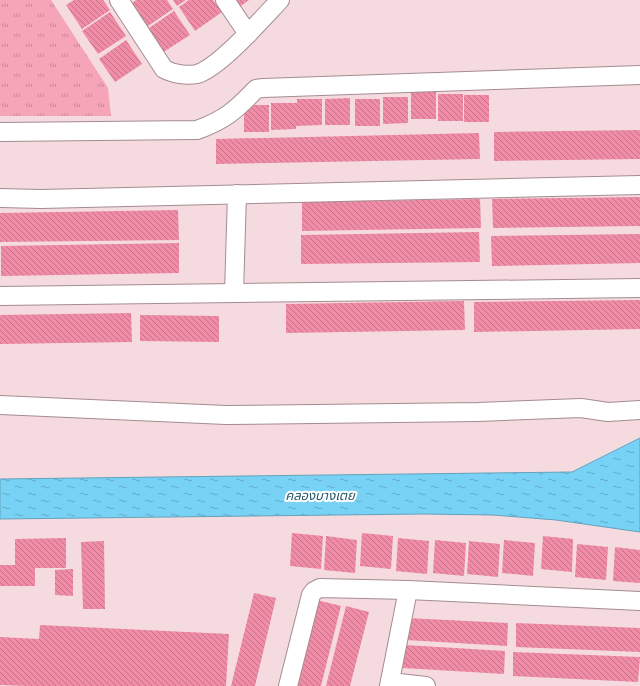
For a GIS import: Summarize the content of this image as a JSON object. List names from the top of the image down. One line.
{"water":["คลองบางเตย"]}
